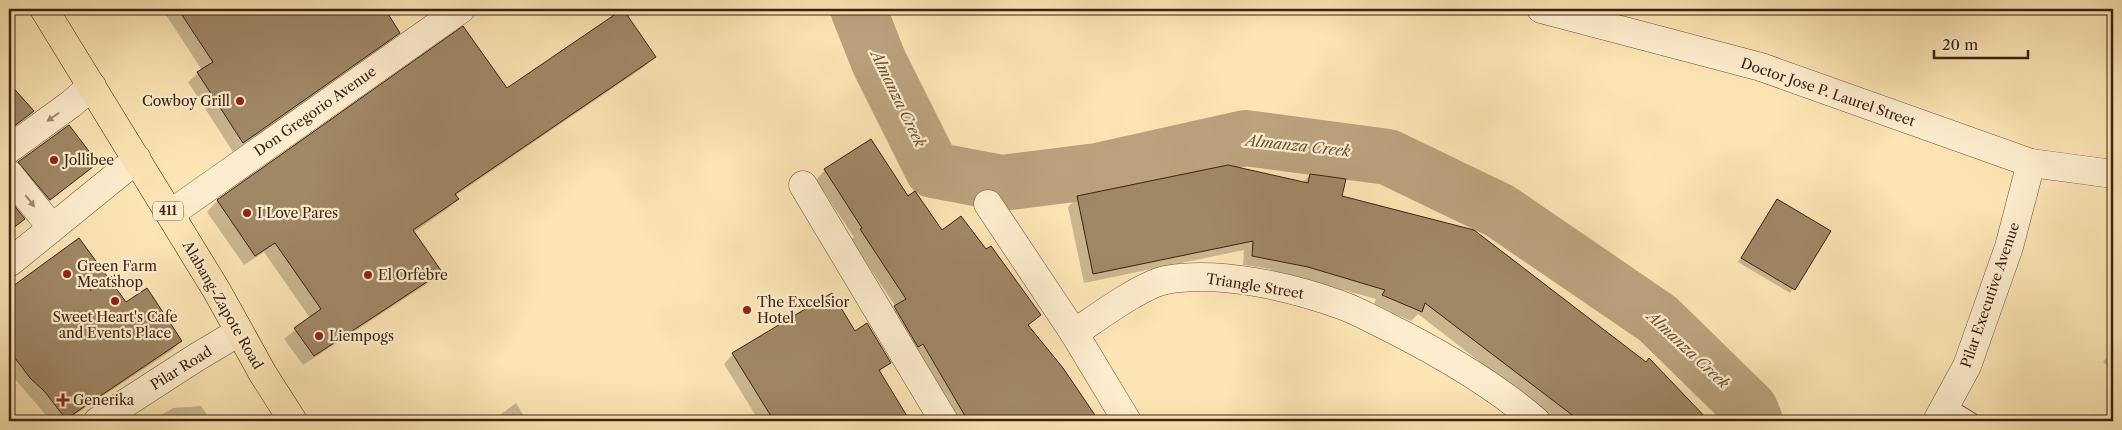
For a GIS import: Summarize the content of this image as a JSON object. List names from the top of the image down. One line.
{"streets":{"highway":["411","Alabang-Zapote Road"],"street":["Doctor Jose P. Laurel Street","Don Gregorio Avenue","Triangle Street","Pilar Executive Avenue","Pilar Road"]},"crossings":[["Doctor Jose P. Laurel Street","Pilar Executive Avenue"],["Don Gregorio Avenue","Alabang-Zapote Road"],["Alabang-Zapote Road","Pilar Road"]],"water":["Almanza Creek"],"places":{"other":["Cowboy Grill","Jollibee","I Love Pares","Green Farm Meatshop","El Orfebre","Sweet Heart's Cafe and Events Place","The Excelsior Hotel","Liempogs"],"health":["Generika"]},"scale_bar":"20 m"}
